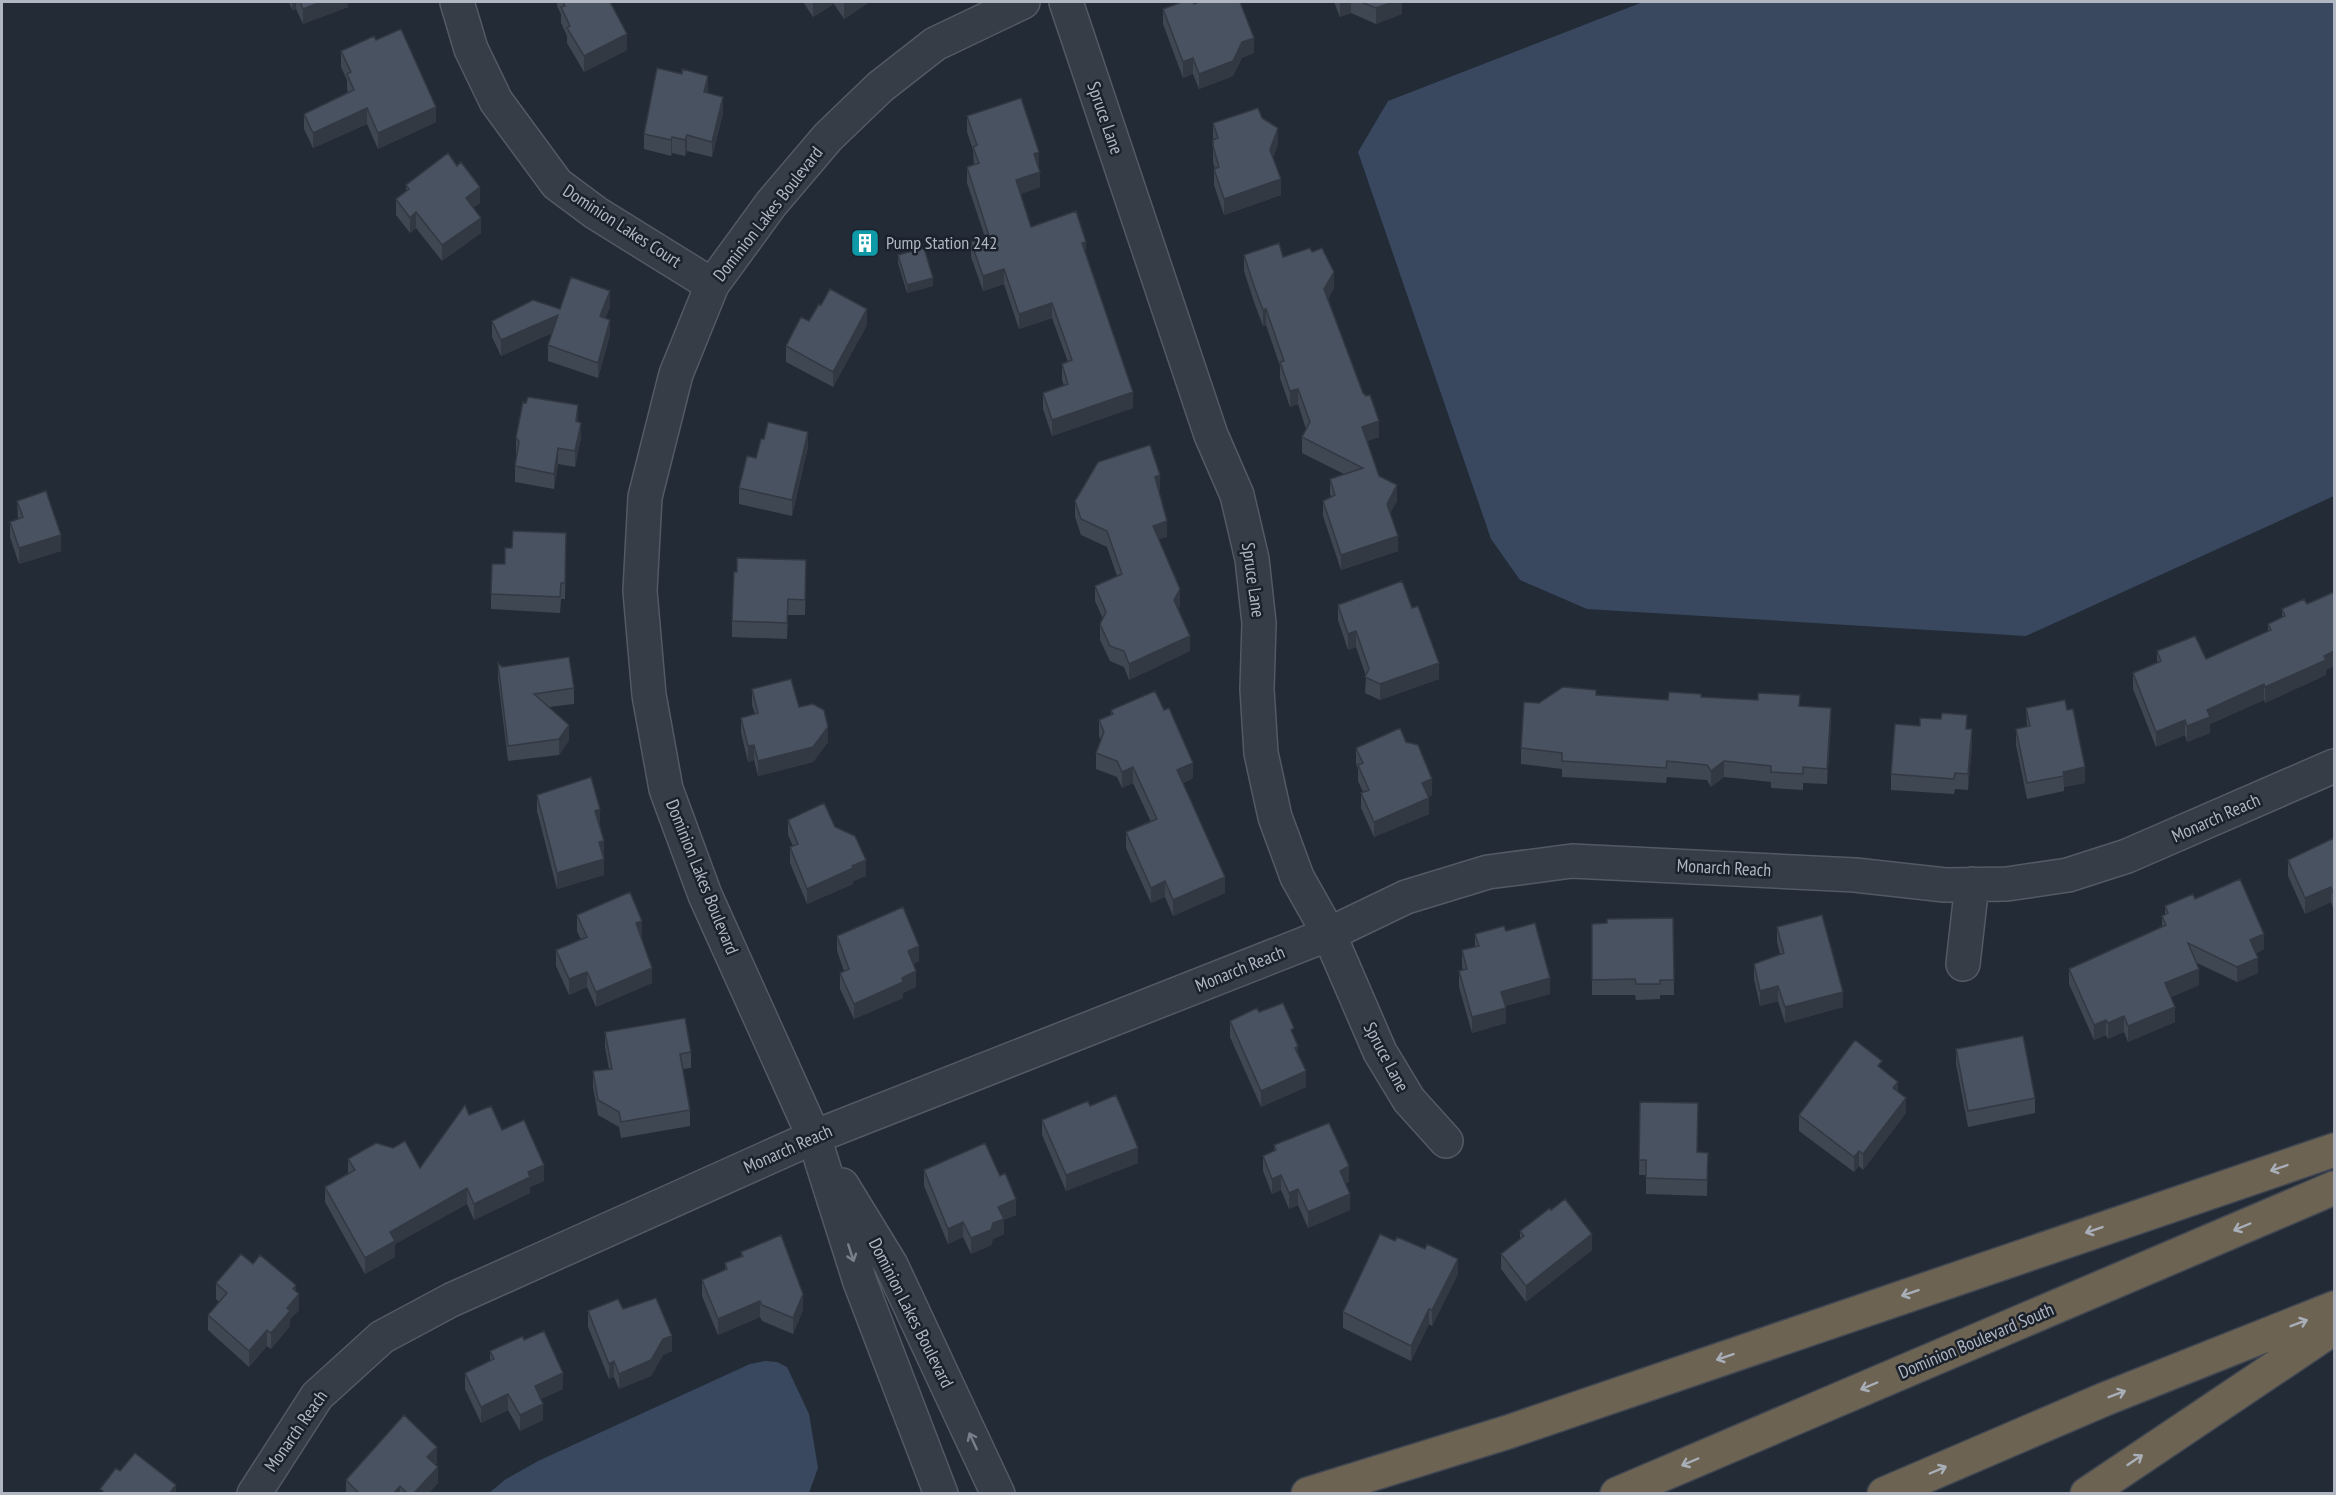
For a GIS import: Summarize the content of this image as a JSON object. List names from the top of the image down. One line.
{"streets":{"highway":["Dominion Boulevard South"],"street":["Spruce Lane","Dominion Lakes Boulevard","Dominion Lakes Court","Monarch Reach"]},"crossings":[["Spruce Lane","Monarch Reach"],["Dominion Lakes Boulevard","Dominion Lakes Court"],["Dominion Lakes Boulevard","Monarch Reach"]],"places":{"building":["Pump Station 242"]}}
